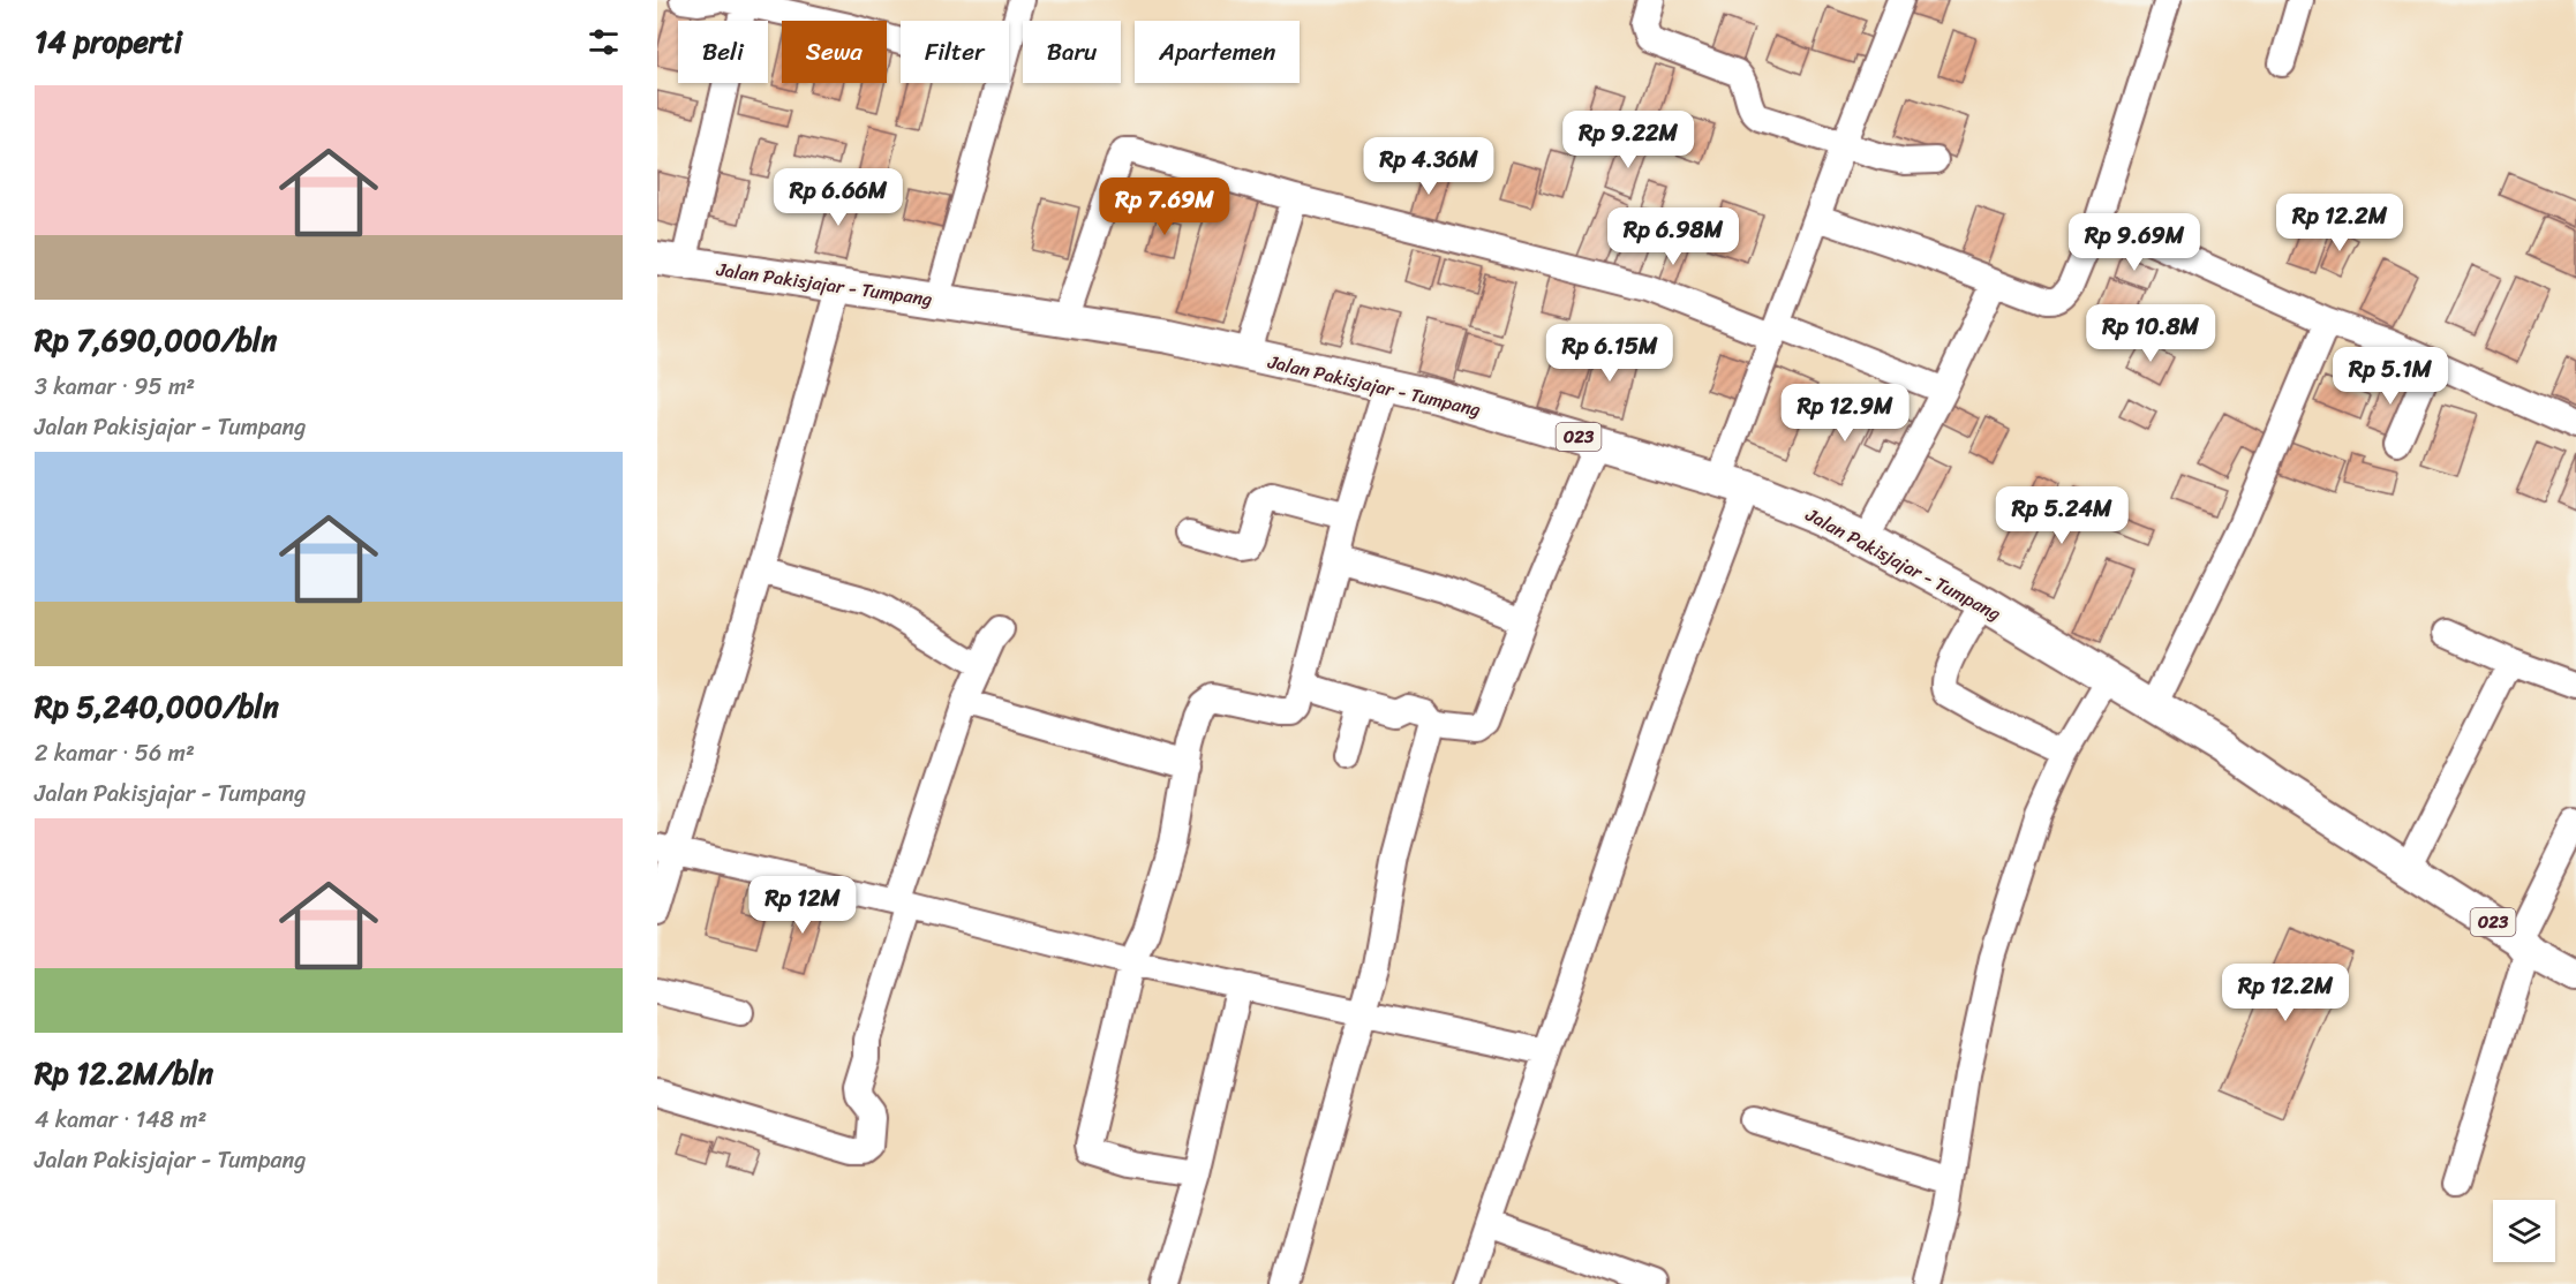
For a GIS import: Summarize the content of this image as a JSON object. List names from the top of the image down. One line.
{"streets":{"main road":["Jalan Pakisjajar - Tumpang","023"]},"page":{"heading":"14 properti","chip":["Beli","Sewa","Filter","Baru","Apartemen"],"list":[{"name":"Rp 7,690,000/bln","note":"3 kamar · 95 m² · Jalan Pakisjajar - Tumpang"},{"name":"Rp 5,240,000/bln","note":"2 kamar · 56 m² · Jalan Pakisjajar - Tumpang"},{"name":"Rp 12.2M/bln","note":"4 kamar · 148 m² · Jalan Pakisjajar - Tumpang"}],"price":["Rp 9.22M","Rp 4.36M","Rp 6.66M","Rp 7.69M","Rp 12.2M","Rp 6.98M","Rp 9.69M","Rp 10.8M","Rp 6.15M","Rp 5.1M","Rp 12.9M","Rp 5.24M","Rp 12M","Rp 12.2M"]}}
